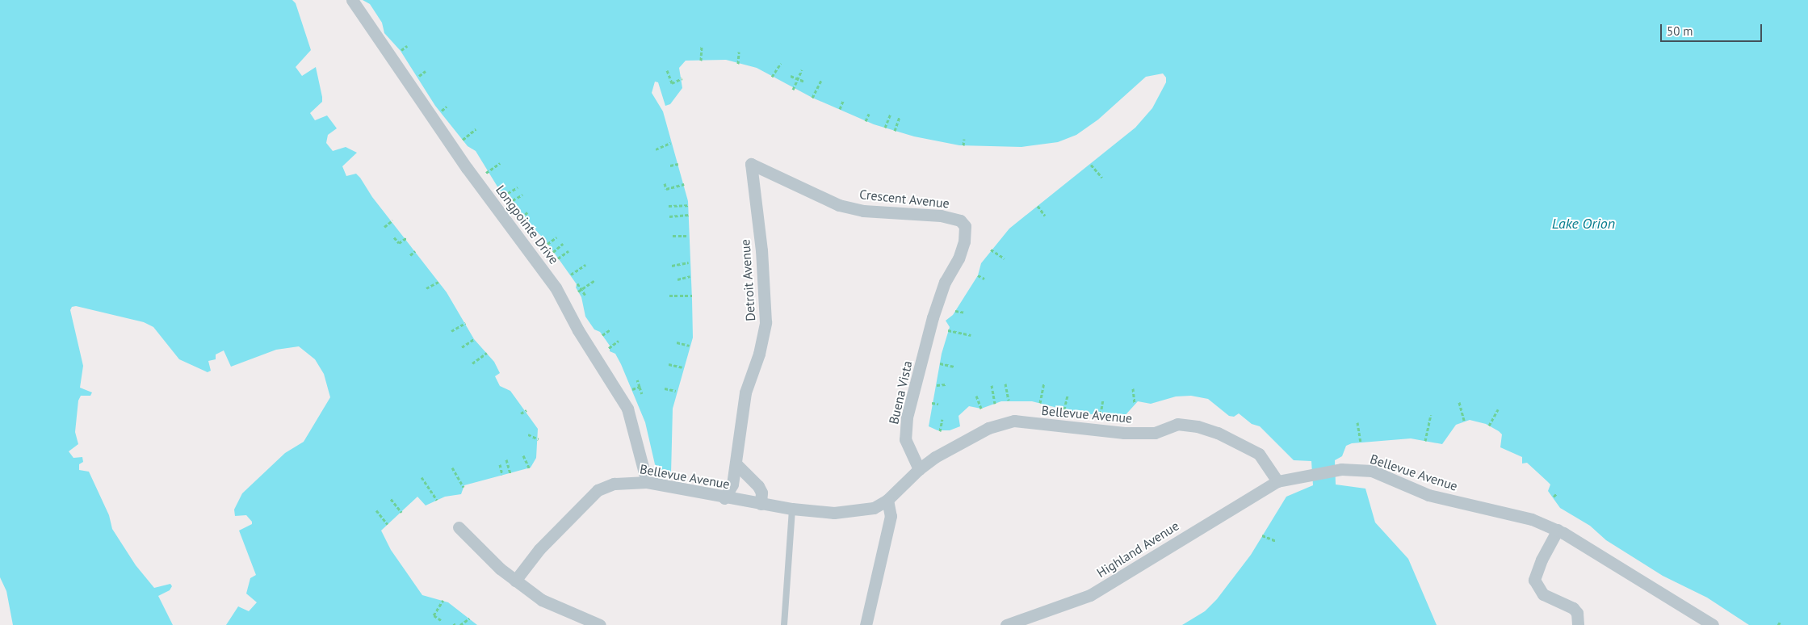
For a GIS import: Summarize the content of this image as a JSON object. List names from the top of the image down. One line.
{"streets":{"street":["Crescent Avenue","Longpointe Drive","Detroit Avenue","Buena Vista","Bellevue Avenue","Highland Avenue"]},"crossings":[["Crescent Avenue","Detroit Avenue"],["Crescent Avenue","Buena Vista"],["Longpointe Drive","Bellevue Avenue"],["Detroit Avenue","Bellevue Avenue"],["Buena Vista","Bellevue Avenue"],["Bellevue Avenue","Highland Avenue"]],"water":["Lake Orion"],"scale_bar":"50 m"}
